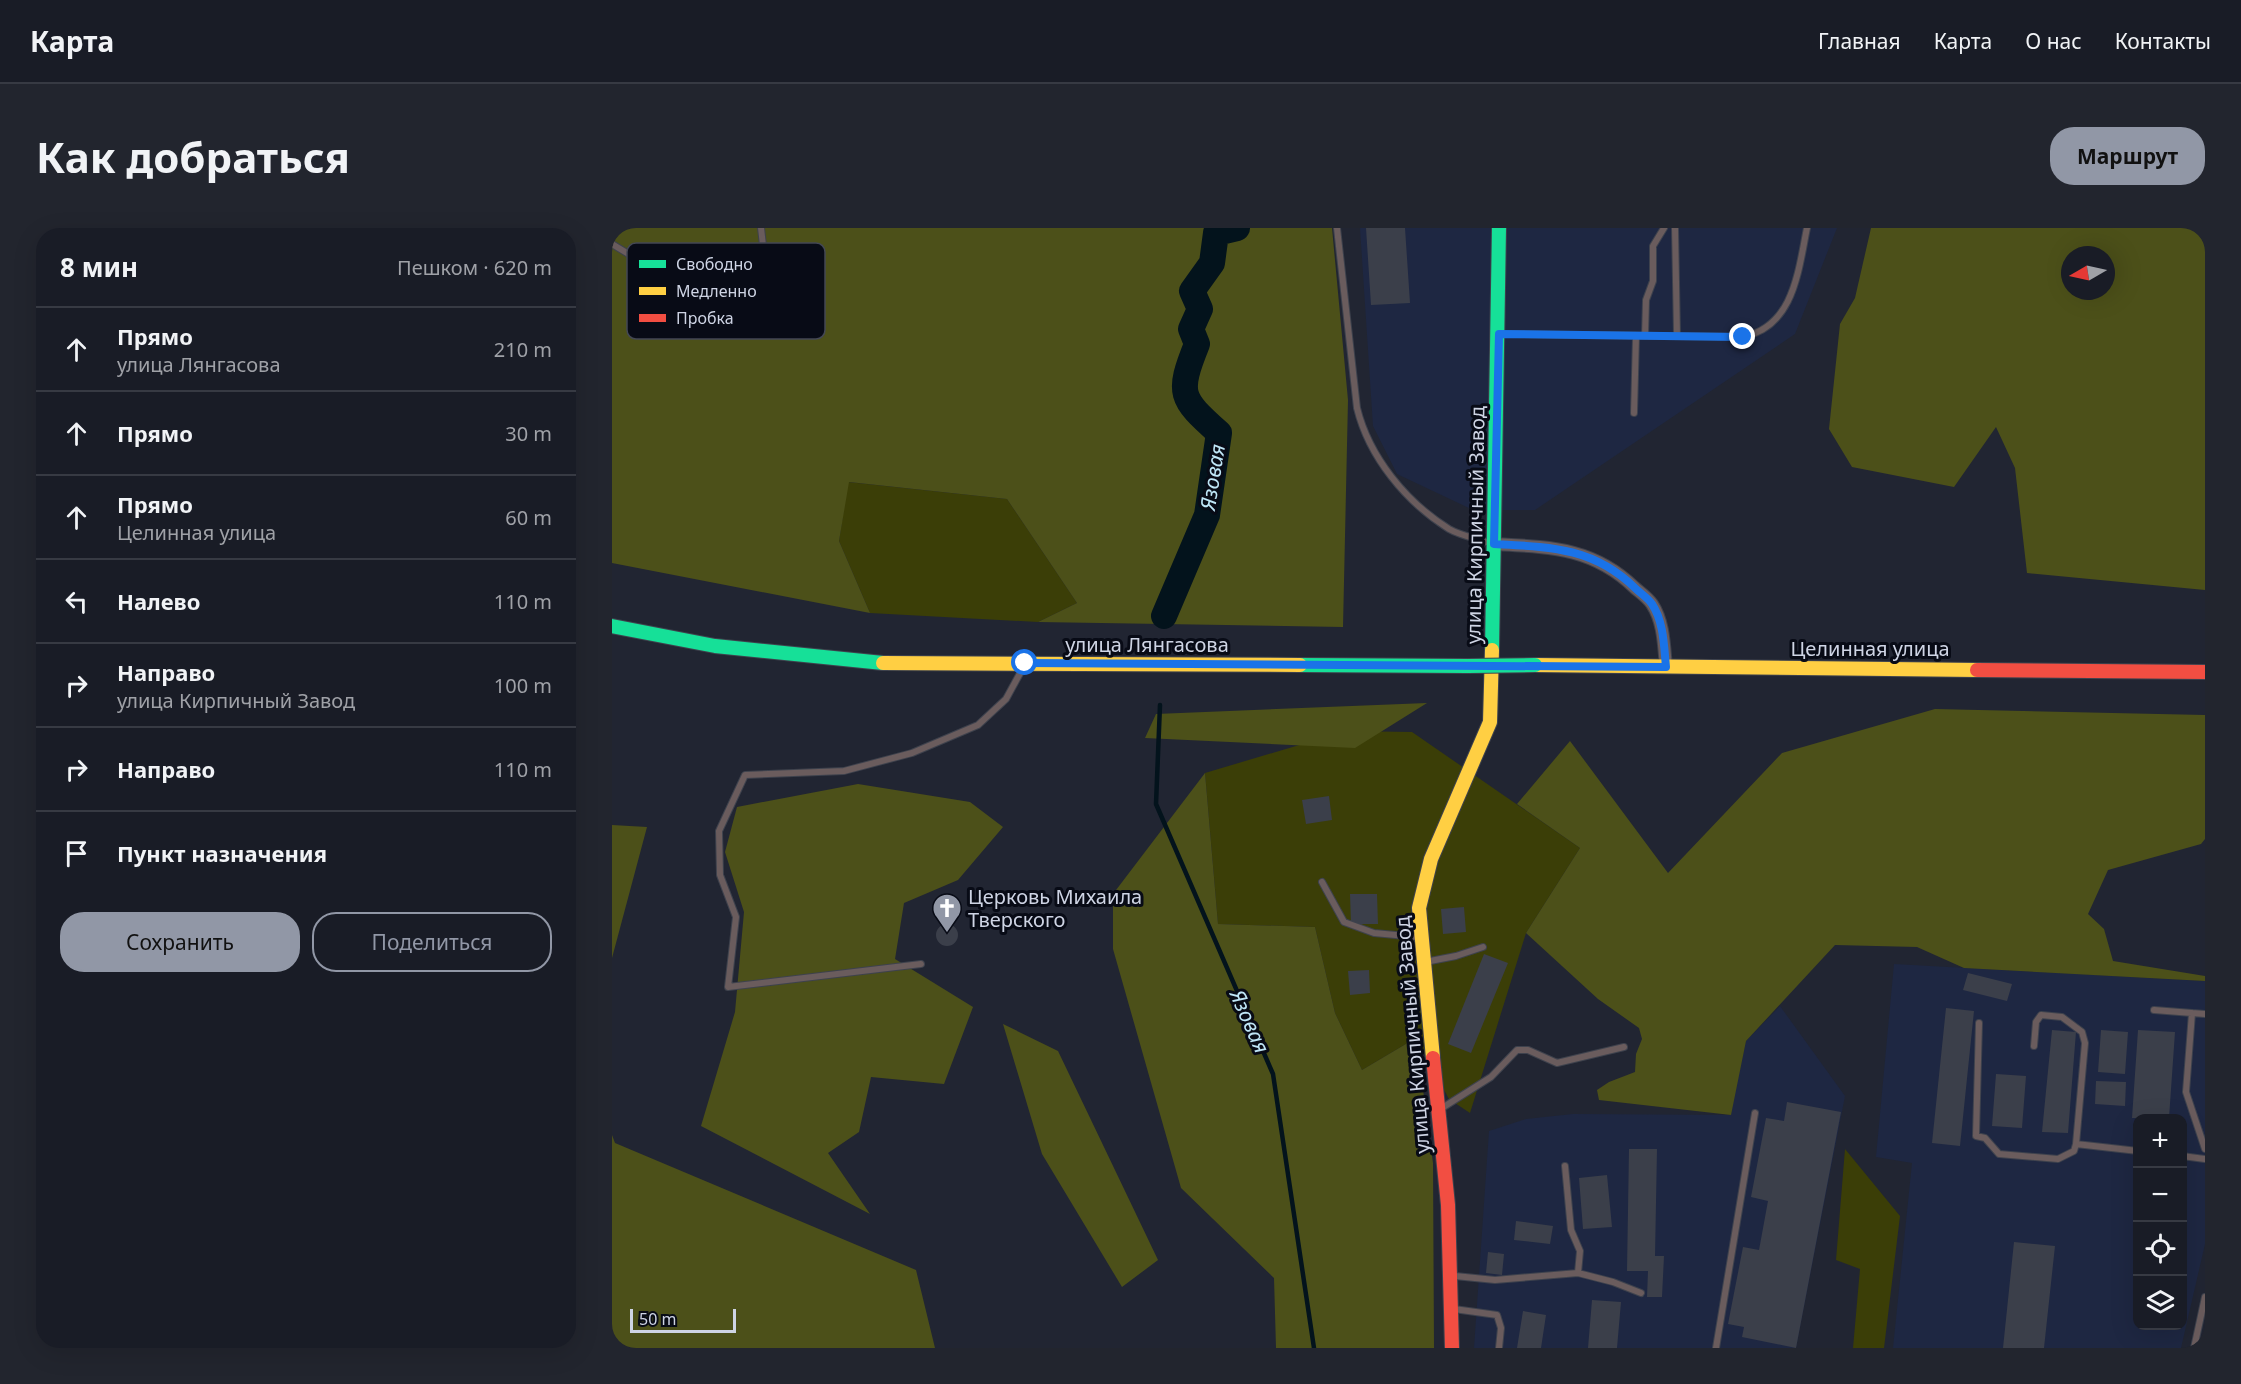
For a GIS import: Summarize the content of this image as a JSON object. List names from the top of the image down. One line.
{"streets":{"main road":["улица Кирпичный Завод","улица Лянгасова","Целинная улица"]},"crossings":[["улица Лянгасова","Целинная улица"]],"water":["Язовая"],"places":{"church":["Церковь Михаила Тверского"]},"legend":["Свободно","Медленно","Пробка"],"scale_bar":"50 m","north":"left","page":{"header":"Карта","nav":["Главная","Карта","О нас","Контакты"],"buttons":["Маршрут",["Сохранить","Поделиться"]],"title":"Как добраться","heading":["8 мин","Пешком · 620 m"],"list":[["Прямо","улица Лянгасова","210 m"],["Прямо","30 m"],["Прямо","Целинная улица","60 m"],["Налево","110 m"],["Направо","улица Кирпичный Завод","100 m"],["Направо","110 m"],"Пункт назначения"],"map_buttons":["+","−"],"scale":"50 m"}}
